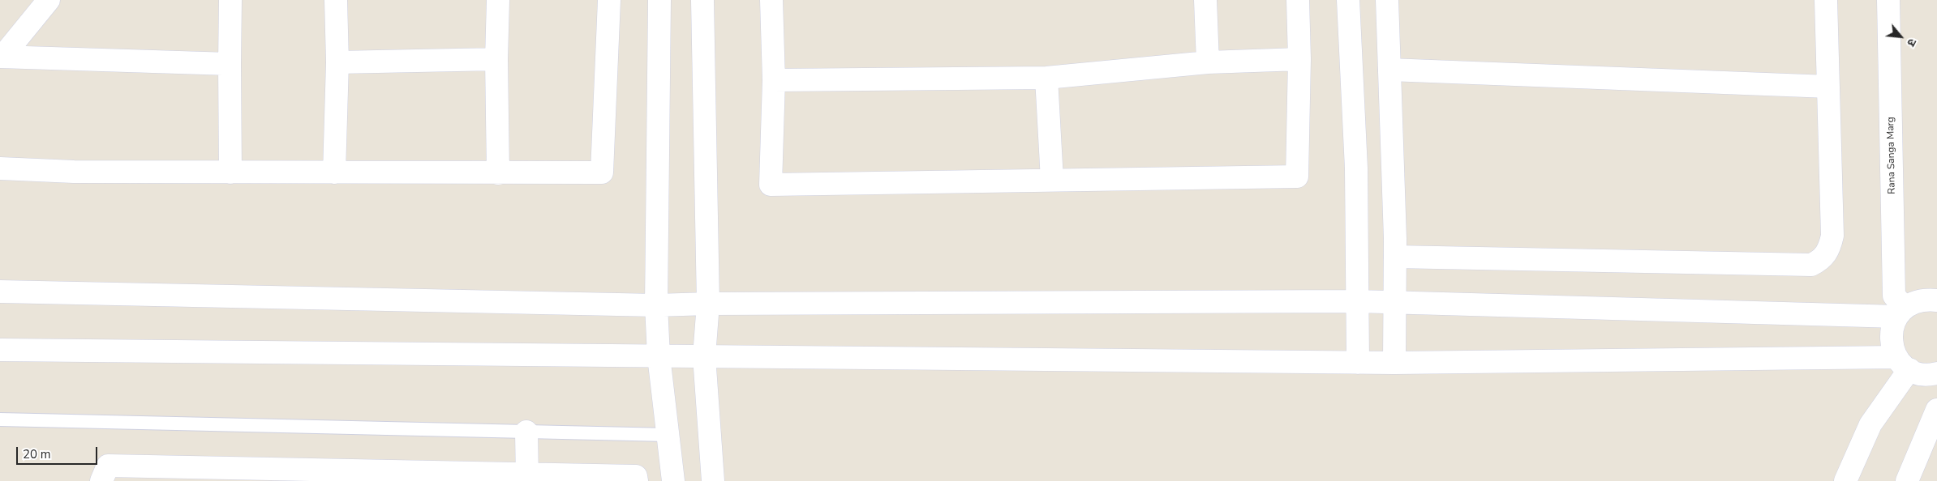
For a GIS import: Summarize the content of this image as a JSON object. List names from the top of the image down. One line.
{"streets":{"street":["Rana Sanga Marg"]},"scale_bar":"20 m","north":"bottom right"}
